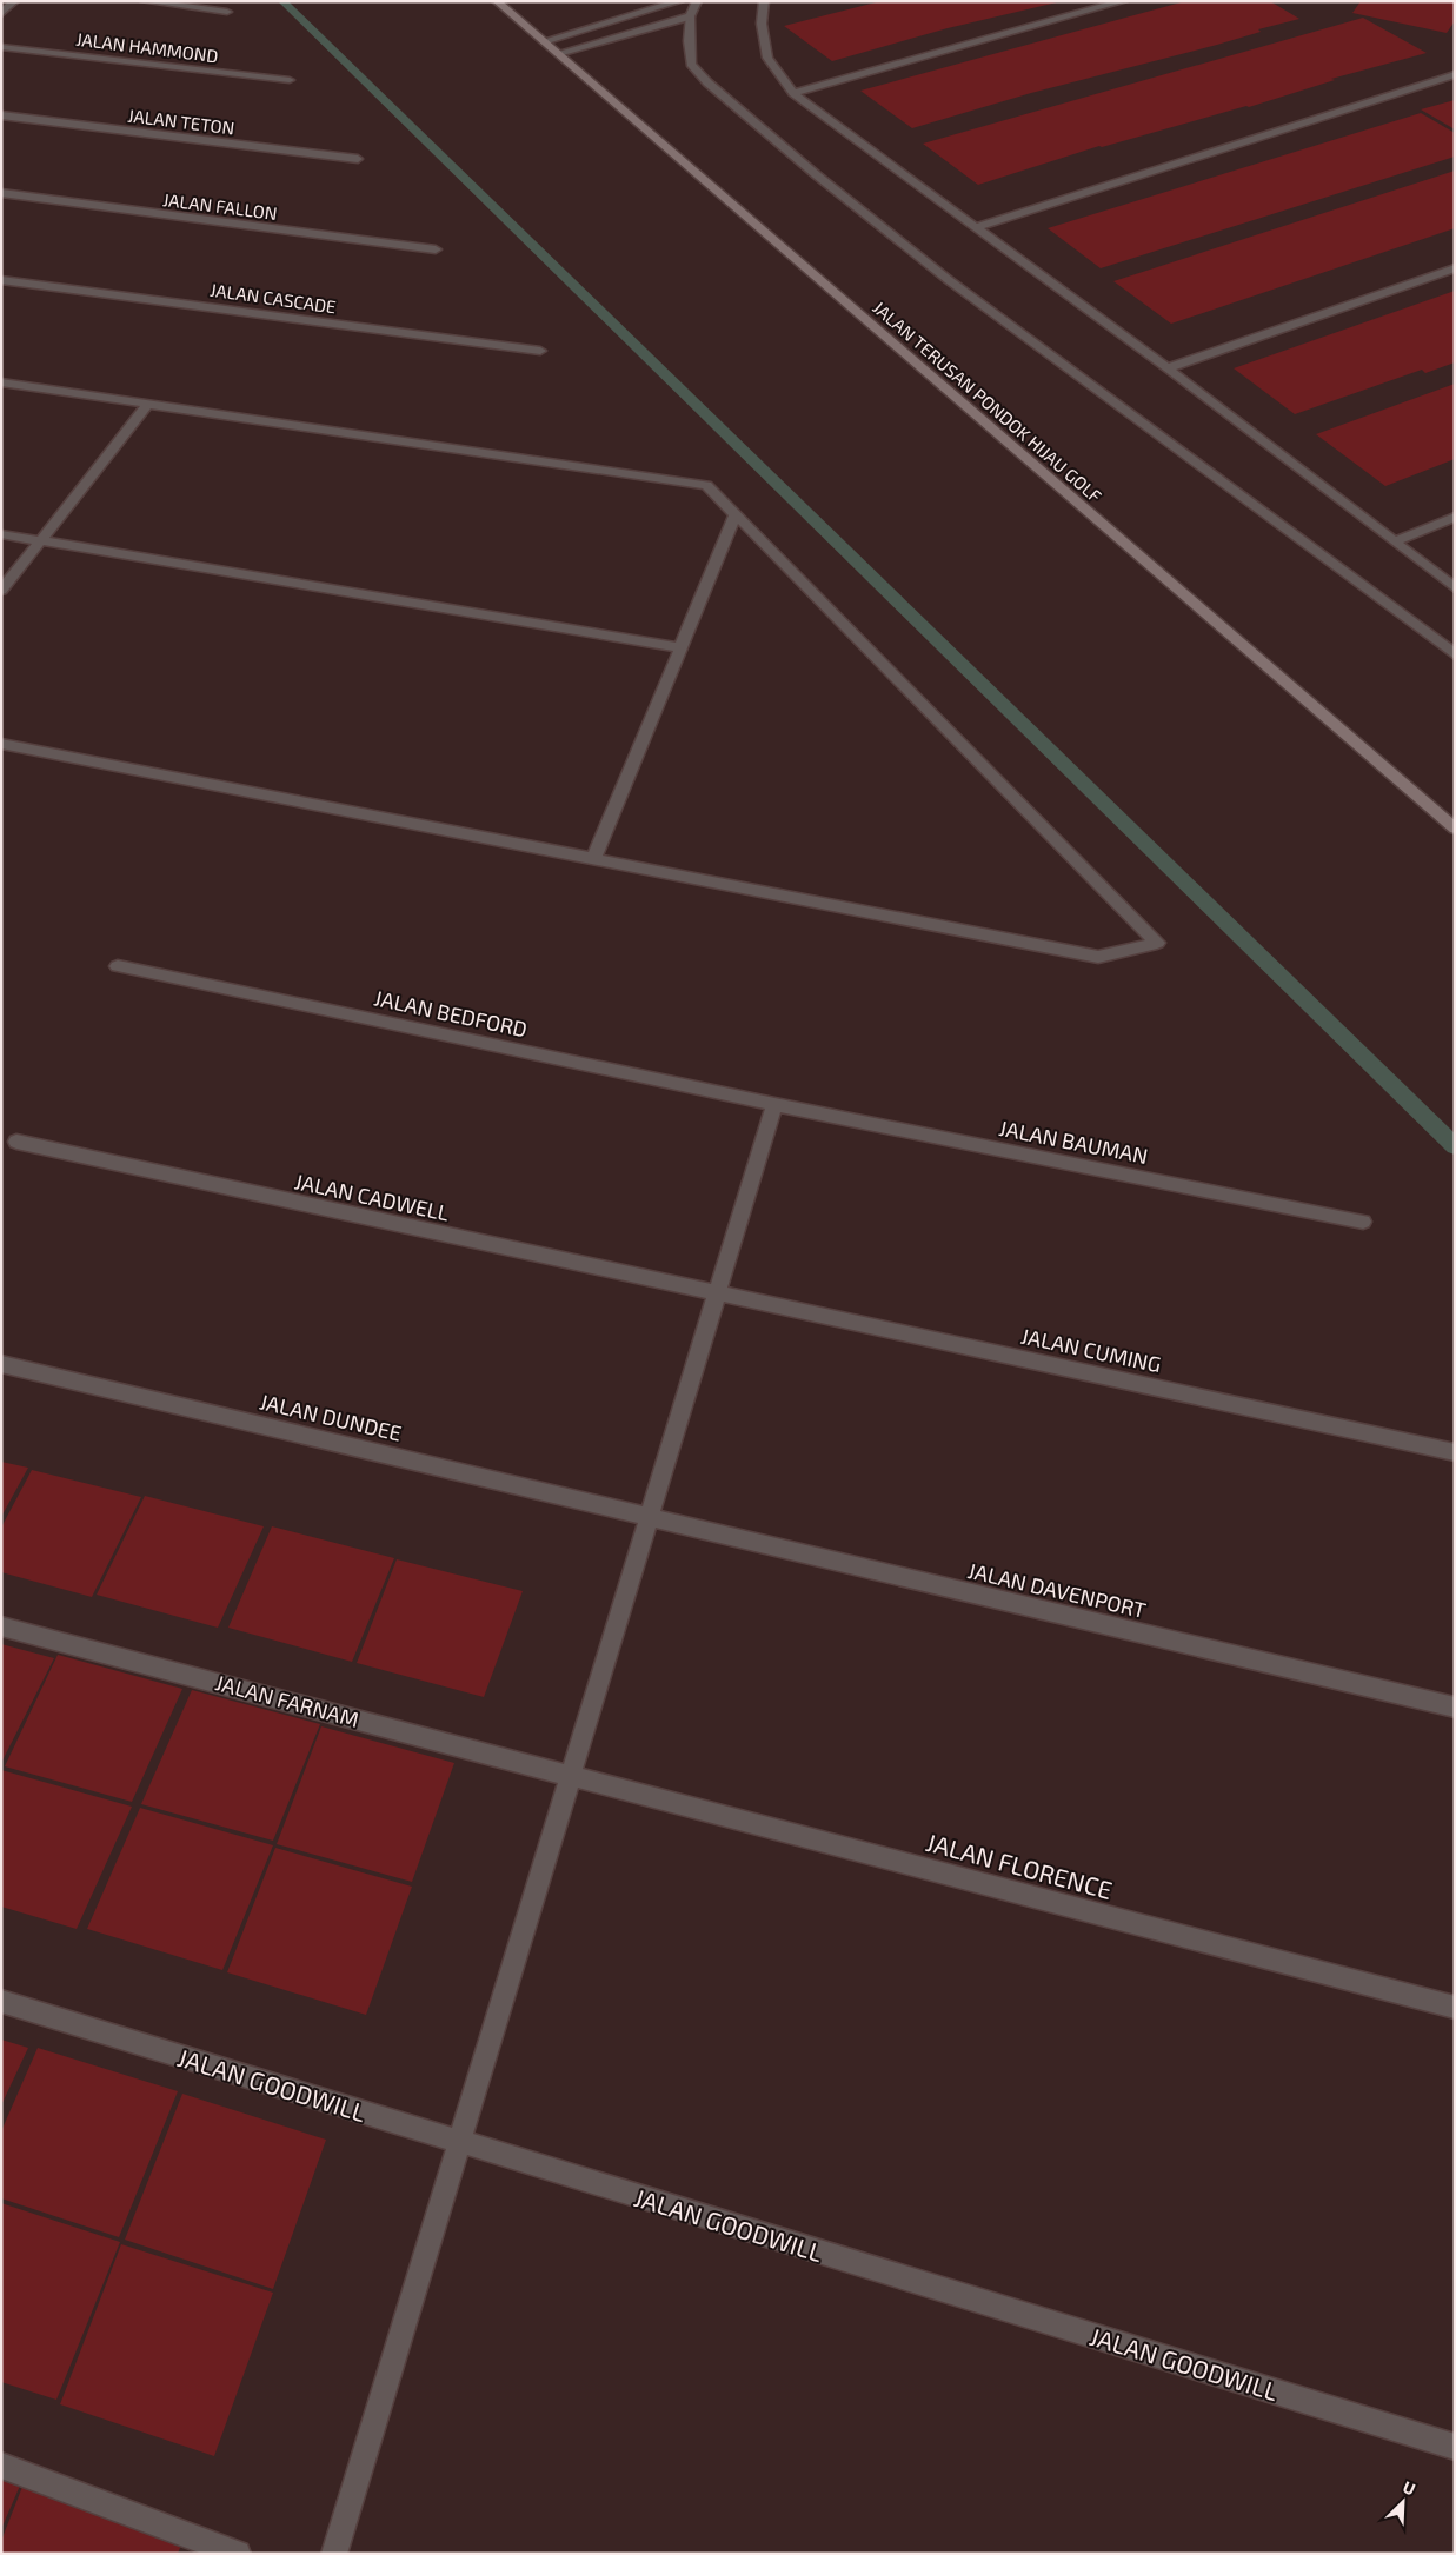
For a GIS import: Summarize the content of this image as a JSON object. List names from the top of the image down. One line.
{"streets":{"main road":["JALAN TERUSAN PONDOK HIJAU GOLF"],"street":["JALAN HAMMOND","JALAN TETON","JALAN FALLON","JALAN CASCADE","JALAN BEDFORD","JALAN BAUMAN","JALAN CADWELL","JALAN CUMING","JALAN DUNDEE","JALAN DAVENPORT","JALAN FARNAM","JALAN FLORENCE","JALAN GOODWILL"]},"crossings":[["JALAN BEDFORD","JALAN BAUMAN"],["JALAN CADWELL","JALAN CUMING"],["JALAN DUNDEE","JALAN DAVENPORT"],["JALAN FARNAM","JALAN FLORENCE"]],"north":"top right"}
